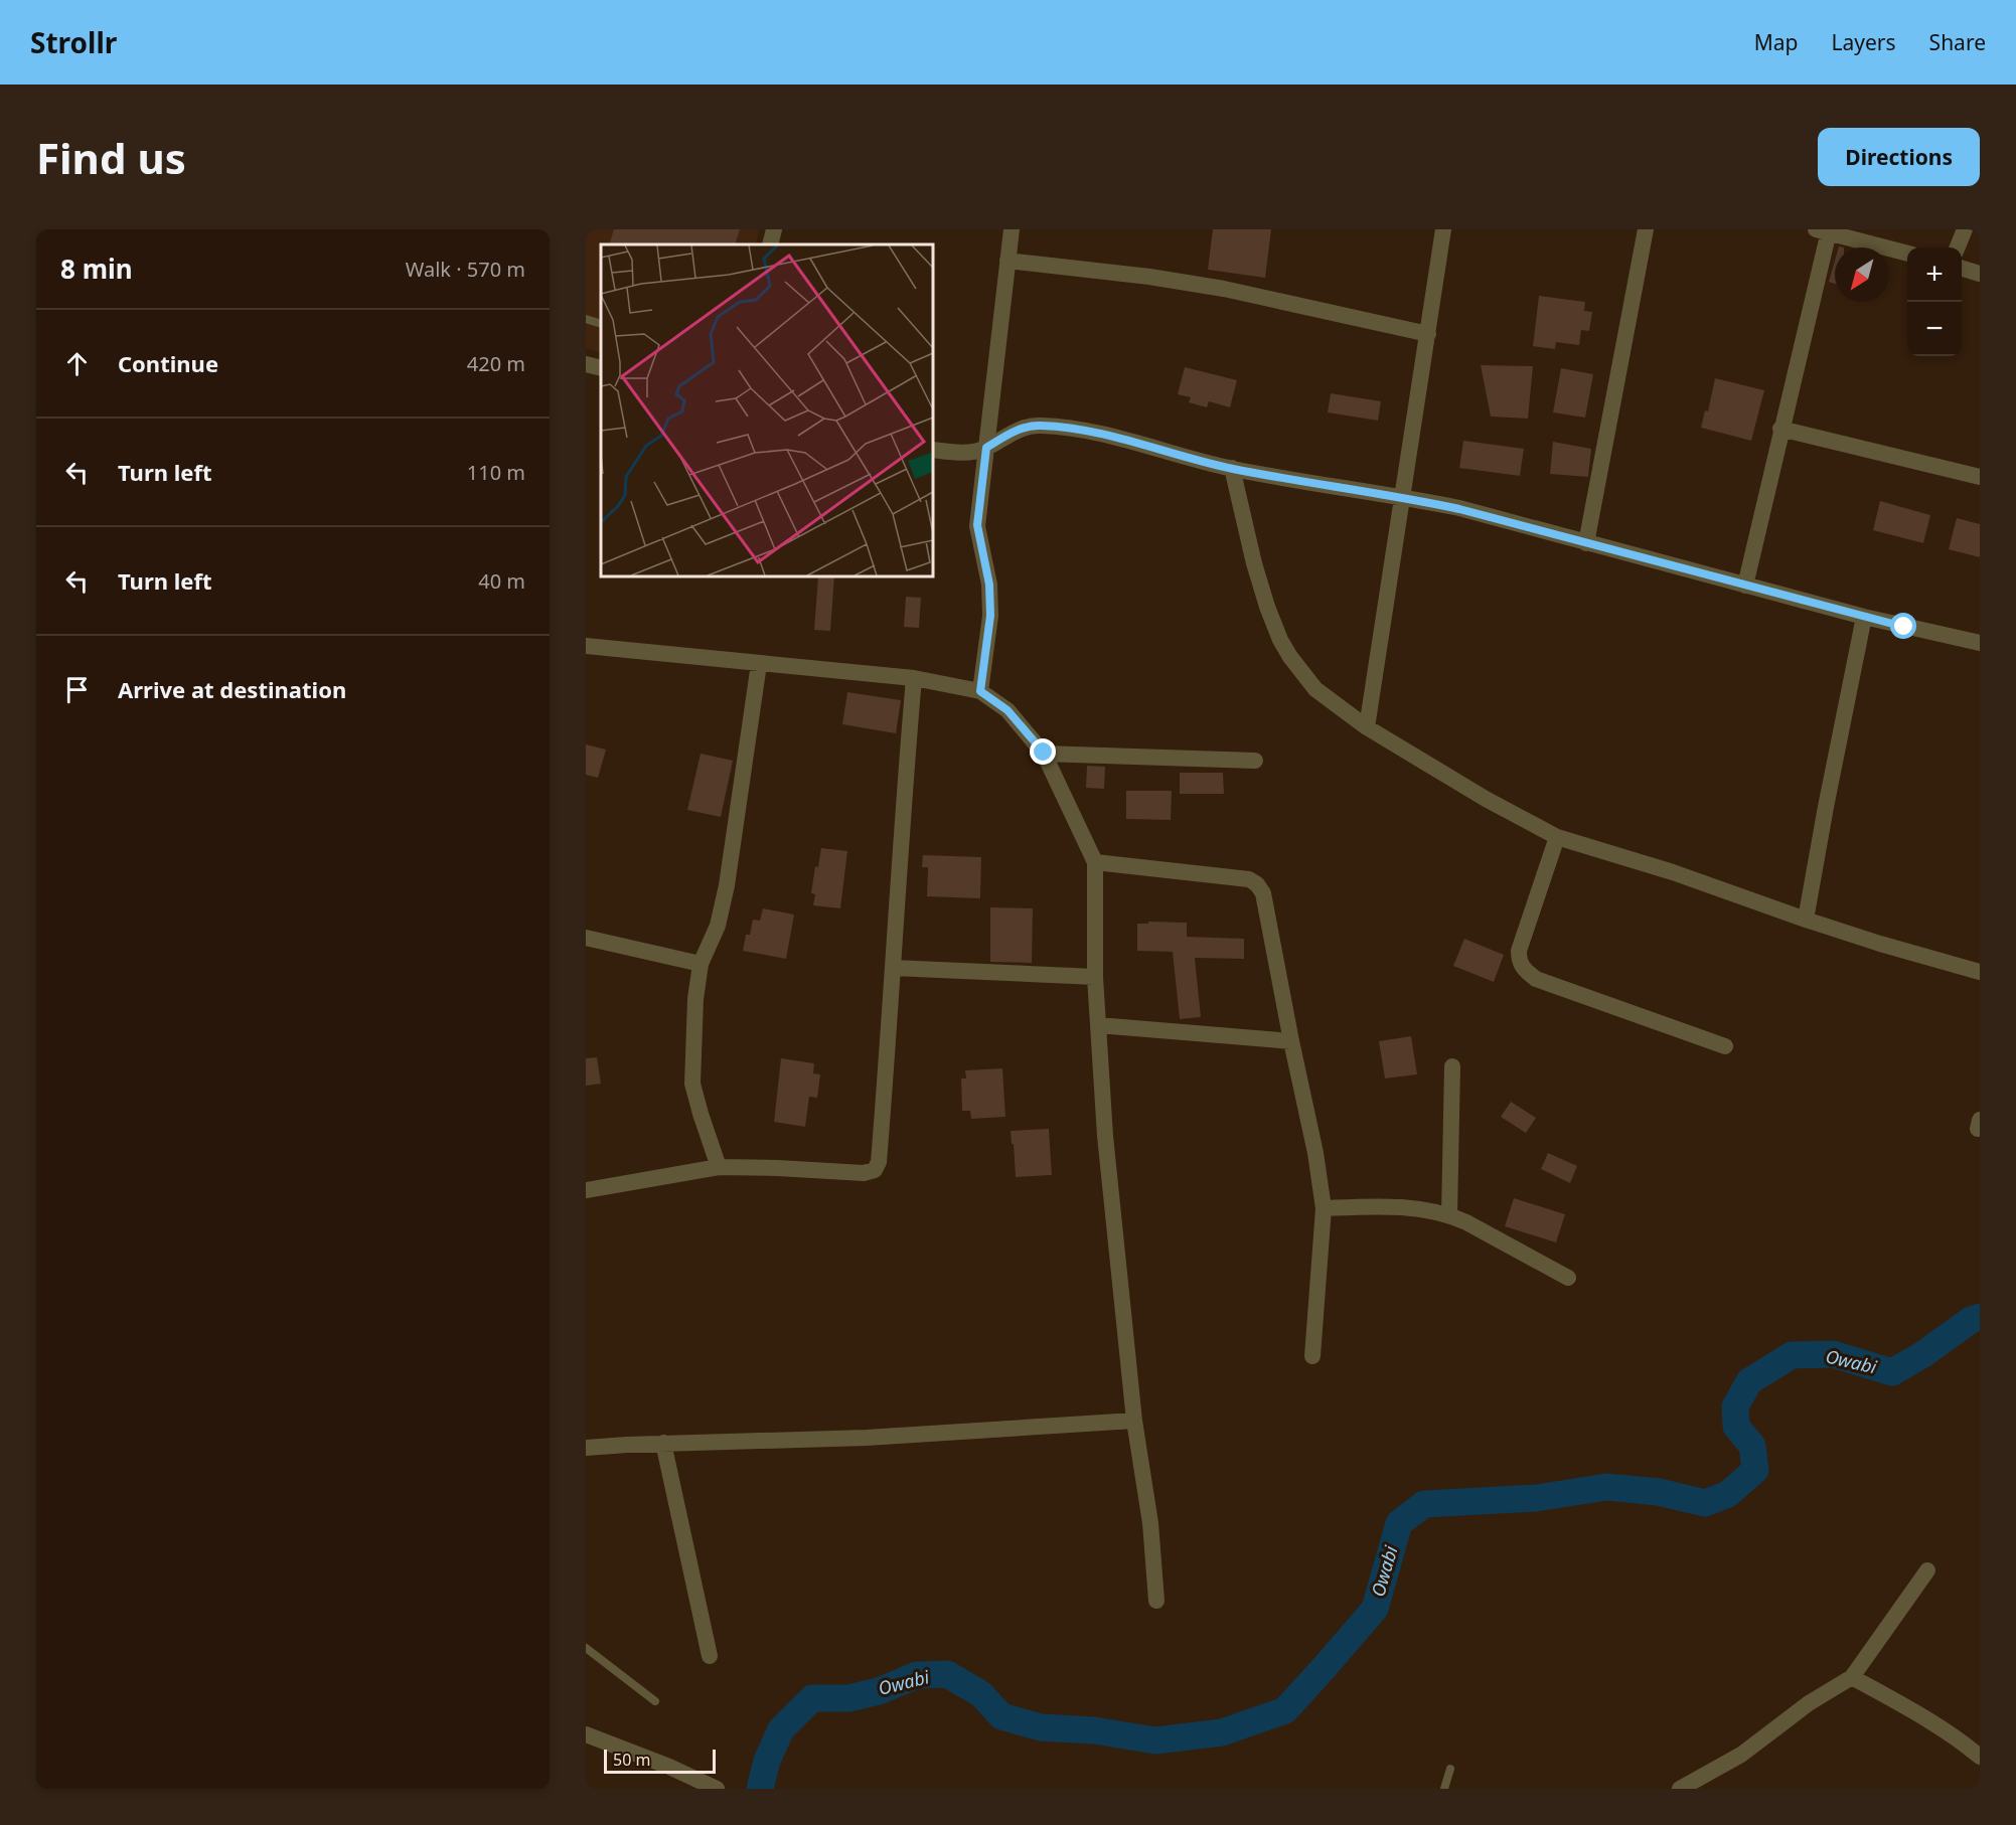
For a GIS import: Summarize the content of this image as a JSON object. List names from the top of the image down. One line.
{"water":["Owabi"],"scale_bar":"50 m","north":"bottom left","page":{"header":"Strollr","nav":["Map","Layers","Share"],"buttons":"Directions","title":"Find us","heading":["8 min","Walk · 570 m"],"map_buttons":["+","−"],"list":[["Continue","420 m"],["Turn left","110 m"],["Turn left","40 m"],"Arrive at destination"],"scale":"50 m"}}
